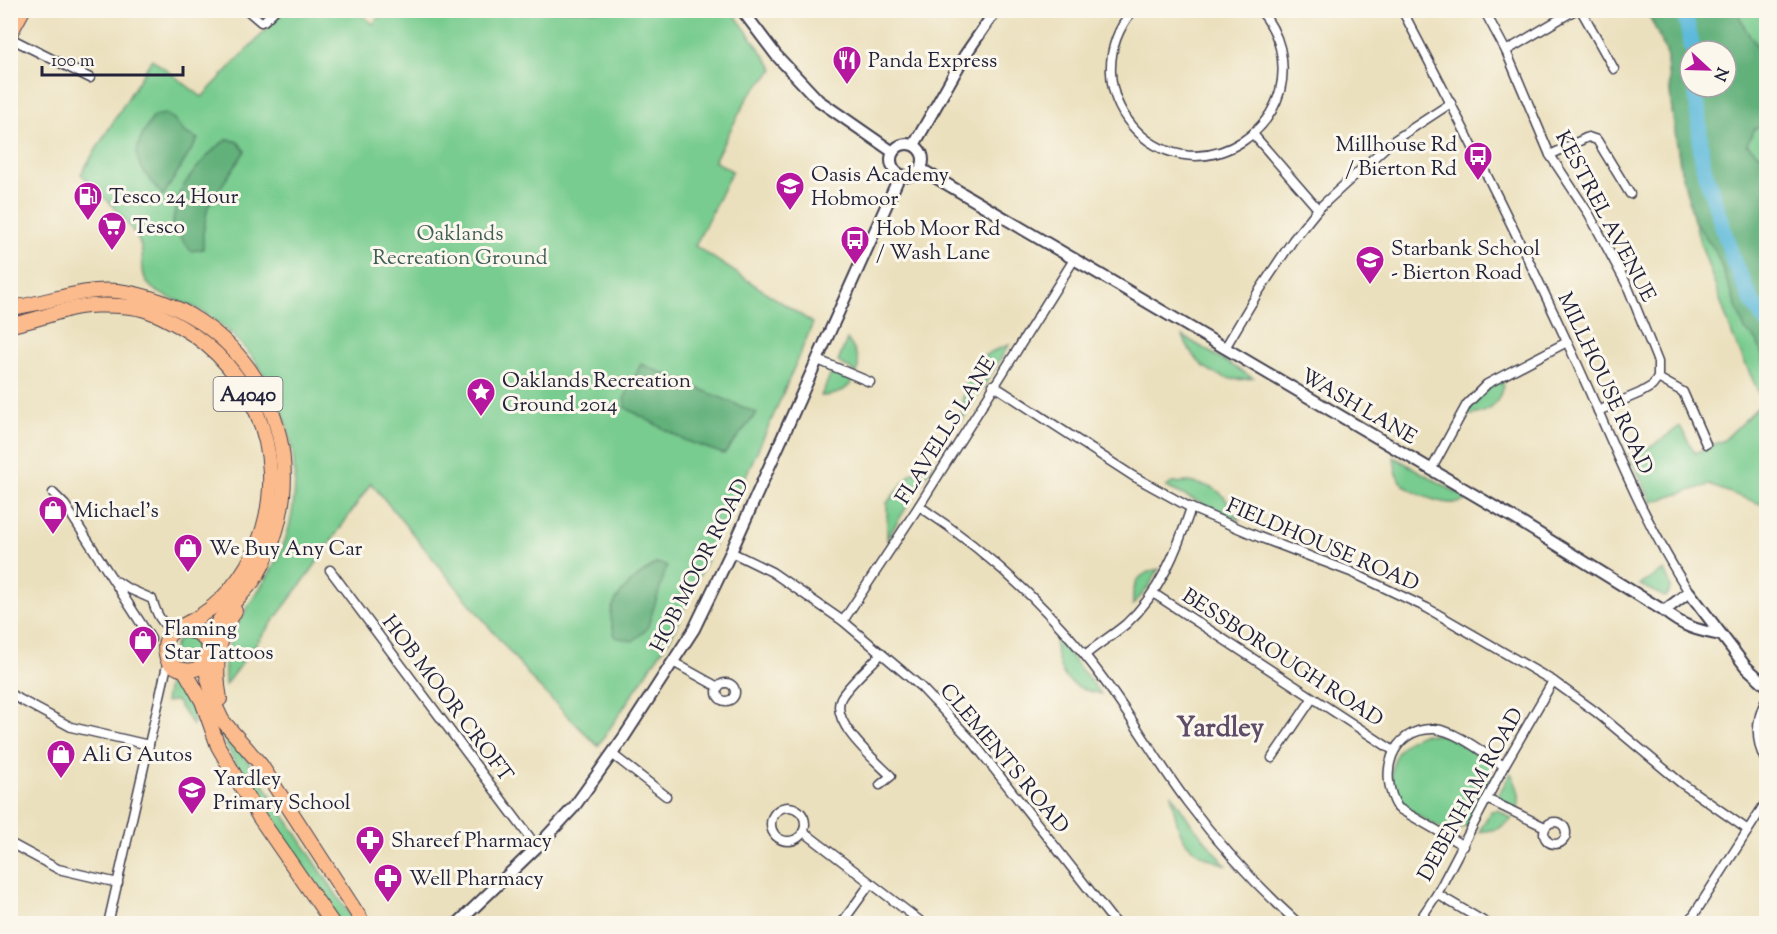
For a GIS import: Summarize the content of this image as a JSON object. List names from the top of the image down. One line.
{"streets":{"main road":["A4040"],"street":["KESTREL AVENUE","MILLHOUSE ROAD","WASH LANE","FLAVELLS LANE","FIELDHOUSE ROAD","HOB MOOR ROAD","BESSBOROUGH ROAD","HOB MOOR CROFT","CLEMENTS ROAD","DEBENHAM ROAD"]},"crossings":[["MILLHOUSE ROAD","WASH LANE"],["WASH LANE","FLAVELLS LANE"],["WASH LANE","HOB MOOR ROAD"],["FLAVELLS LANE","FIELDHOUSE ROAD"],["FLAVELLS LANE","CLEMENTS ROAD"],["FIELDHOUSE ROAD","DEBENHAM ROAD"],["HOB MOOR ROAD","HOB MOOR CROFT"],["HOB MOOR ROAD","CLEMENTS ROAD"],["BESSBOROUGH ROAD","DEBENHAM ROAD"]],"districts":["Yardley"],"parks":["Oaklands Recreation Ground"],"places":{"restaurant":["Panda Express"],"bus stop":["Millhouse Rd / Bierton Rd","Hob Moor Rd / Wash Lane"],"school or university":["Oasis Academy Hobmoor","Starbank School - Bierton Road","Yardley Primary School"],"fuel station":["Tesco 24 Hour"],"supermarket":["Tesco"],"place":["Oaklands Recreation Ground 2014"],"shop":["Michael's","We Buy Any Car","Flaming Star Tattoos","Ali G Autos"],"pharmacy":["Shareef Pharmacy","Well Pharmacy"]},"scale_bar":"100 m","north":"right"}
